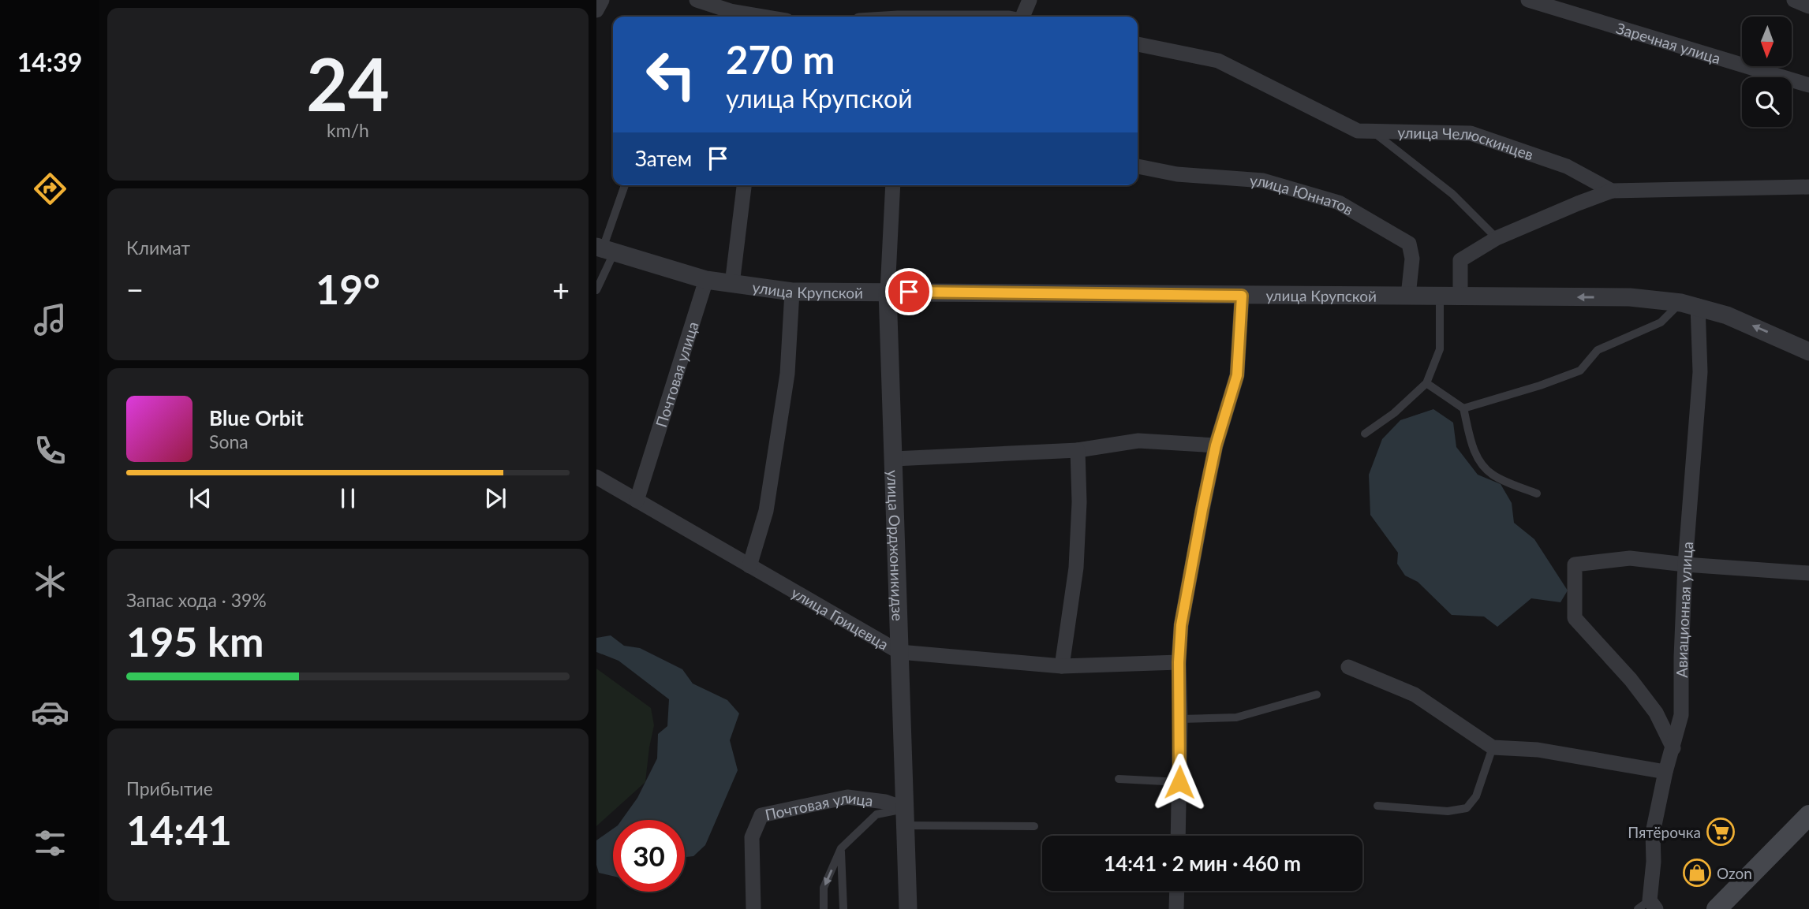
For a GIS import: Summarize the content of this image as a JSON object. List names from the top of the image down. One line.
{"streets":{"street":["Заречная улица","улица Челюскинцев","улица Юннатов","улица Крупской","Почтовая улица","улица Орджоникидзе","Авиационная улица","улица Грицевца"]},"crossings":[["улица Юннатов","улица Крупской"],["улица Крупской","Почтовая улица"],["улица Крупской","улица Орджоникидзе"],["улица Крупской","Авиационная улица"],["Почтовая улица","улица Орджоникидзе"],["Почтовая улица","улица Грицевца"],["улица Орджоникидзе","улица Грицевца"]],"places":{"supermarket":["Пятёрочка"],"shop":["Ozon"]},"north":"bottom","page":{"tabs":"14:39","tile":[["24","km/h"],"Климат",["Запас хода · 39%","195 km"],["Прибытие","14:41"]],"turn":["270 m","улица Крупской"],"then":"Затем","heat":["−","19°","+"],"song":["Blue Orbit","Sona"],"limit":"30","trip":"14:41 · 2 мин · 460 m"}}
